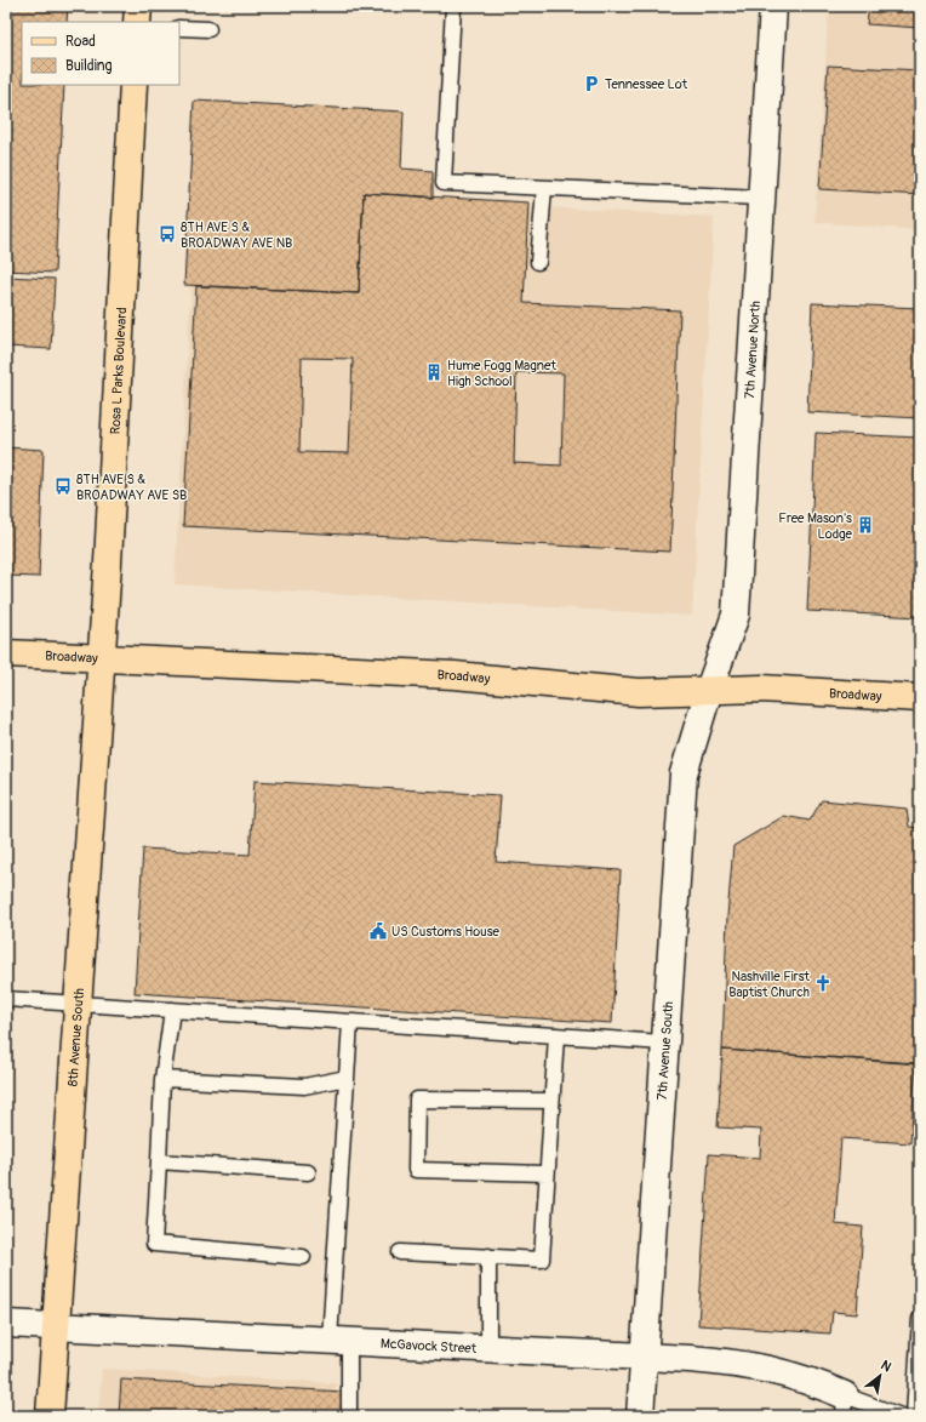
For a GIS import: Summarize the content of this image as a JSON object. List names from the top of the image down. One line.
{"streets":{"main road":["Rosa L Parks Boulevard","Broadway","8th Avenue South"],"street":["7th Avenue North","7th Avenue South","McGavock Street"]},"crossings":[["7th Avenue North","Broadway"],["7th Avenue North","7th Avenue South"],["Rosa L Parks Boulevard","Broadway"],["Rosa L Parks Boulevard","8th Avenue South"],["Broadway","8th Avenue South"],["Broadway","7th Avenue South"],["8th Avenue South","McGavock Street"],["7th Avenue South","McGavock Street"]],"places":{"parking":["Tennessee Lot"],"bus stop":["8TH AVE S & BROADWAY AVE NB","8TH AVE S & BROADWAY AVE SB"],"building":["Hume Fogg Magnet High School","Free Mason's Lodge"],"public building":["US Customs House"],"church":["Nashville First Baptist Church"]},"legend":["Road","Building"],"north":"top right"}
